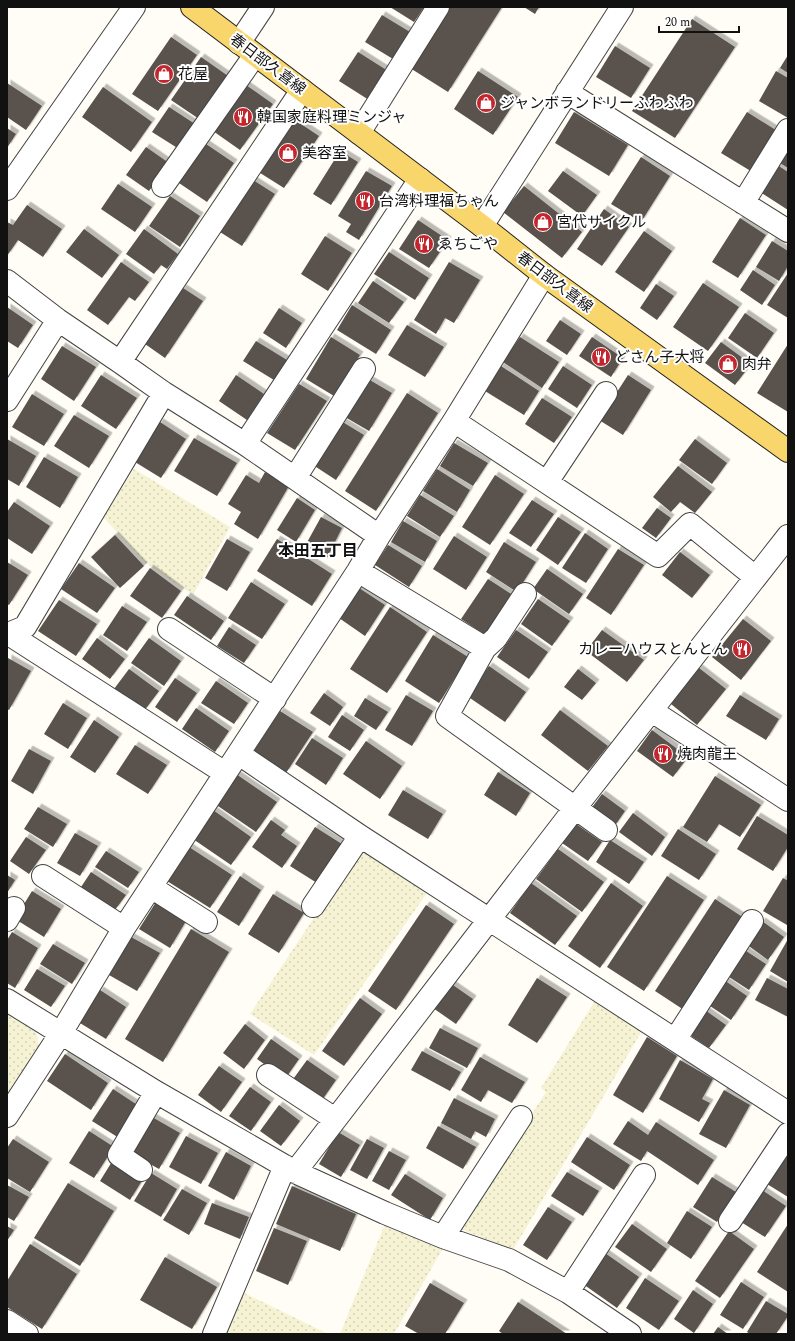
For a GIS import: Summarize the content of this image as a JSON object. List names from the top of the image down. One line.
{"streets":{"main road":["春日部久喜線"]},"districts":["本田五丁目"],"places":{"shop":["花屋","ジャンボランドリーふわふわ","美容室","宮代サイクル","肉弁"],"restaurant":["韓国家庭料理ミンジャ","台湾料理福ちゃん","ゑちごや","どさん子大将","カレーハウスとんとん","焼肉龍王"]},"scale_bar":"20 m"}
